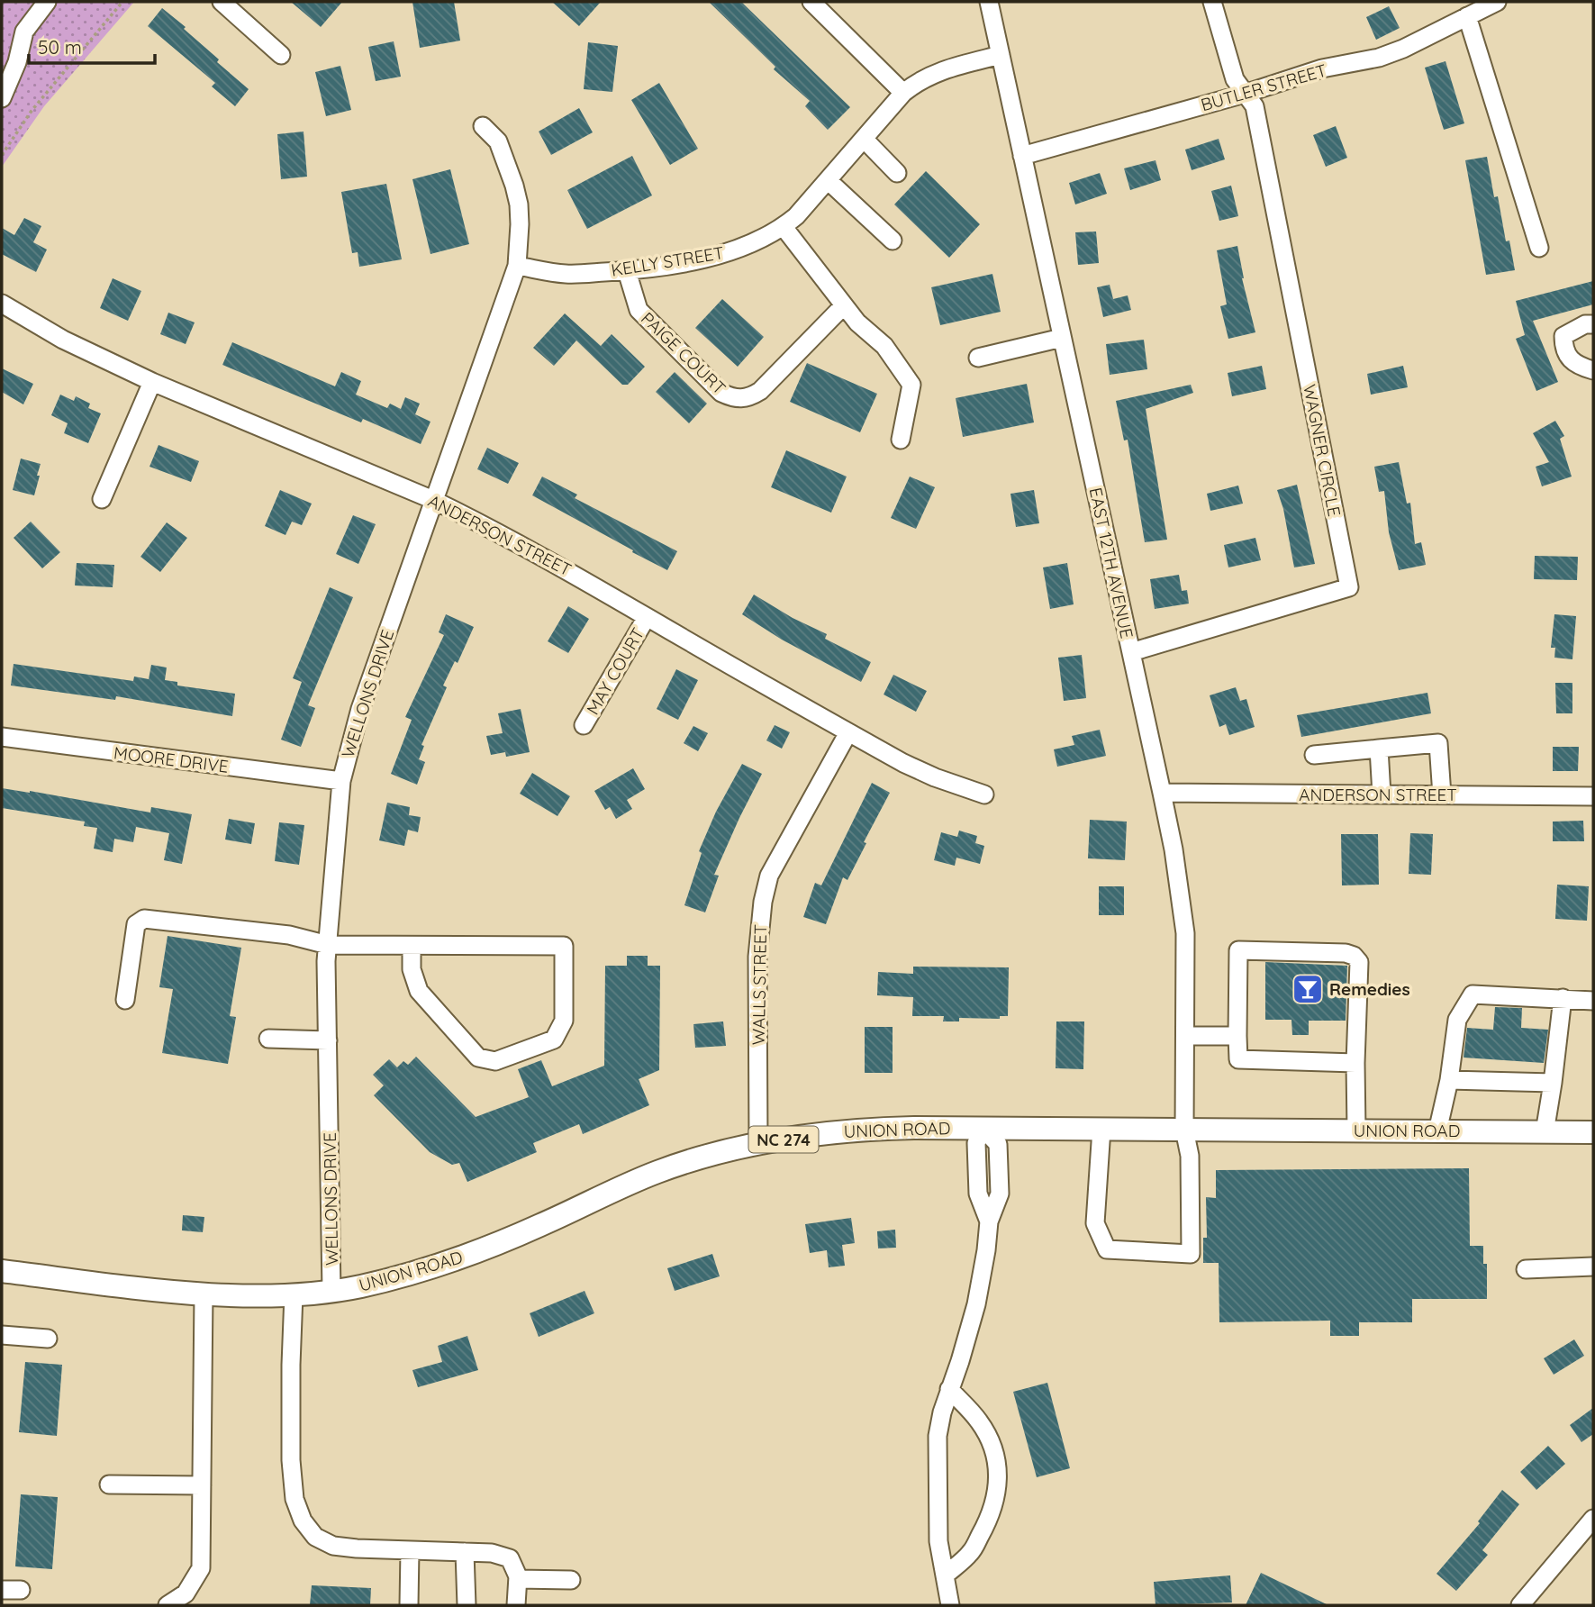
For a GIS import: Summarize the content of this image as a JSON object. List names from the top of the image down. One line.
{"streets":{"main road":["UNION ROAD","NC 274"],"street":["BUTLER STREET","KELLY STREET","PAIGE COURT","WAGNER CIRCLE","ANDERSON STREET","EAST 12TH AVENUE","MAY COURT","WELLONS DRIVE","MOORE DRIVE","WALLS STREET"]},"crossings":[["BUTLER STREET","WAGNER CIRCLE"],["BUTLER STREET","EAST 12TH AVENUE"],["KELLY STREET","PAIGE COURT"],["KELLY STREET","EAST 12TH AVENUE"],["KELLY STREET","WELLONS DRIVE"],["WAGNER CIRCLE","EAST 12TH AVENUE"],["ANDERSON STREET","EAST 12TH AVENUE"],["ANDERSON STREET","MAY COURT"],["ANDERSON STREET","WELLONS DRIVE"],["ANDERSON STREET","WALLS STREET"],["EAST 12TH AVENUE","UNION ROAD"],["WELLONS DRIVE","MOORE DRIVE"],["WELLONS DRIVE","UNION ROAD"],["WALLS STREET","UNION ROAD"]],"places":{"bar":["Remedies"]},"scale_bar":"50 m"}
